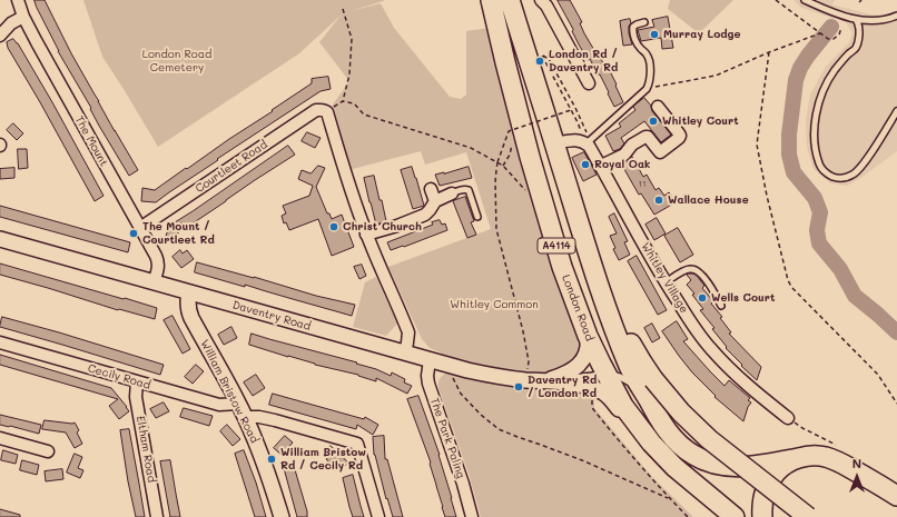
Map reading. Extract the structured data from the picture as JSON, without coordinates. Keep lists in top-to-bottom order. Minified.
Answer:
{"streets":{"highway":["A4114","London Road"],"street":["The Mount","Courtleet Road","Whitley Village","Daventry Road","Cecily Road","William Bristow Road","The Park Paling","Eltham Road"]},"crossings":[["The Mount","Courtleet Road"],["The Mount","Daventry Road"],["London Road","Daventry Road"],["Daventry Road","William Bristow Road"],["Daventry Road","The Park Paling"],["Cecily Road","William Bristow Road"],["Cecily Road","Eltham Road"]],"parks":["London Road Cemetery","Whitley Common"],"places":["Murray Lodge","London Rd / Daventry Rd","Whitley Court","Royal Oak","Wallace House","Christ Church","The Mount / Courtleet Rd","Wells Court","Daventry Rd / London Rd","William Bristow Rd / Cecily Rd"],"house_numbers":["11"],"north":"top"}
